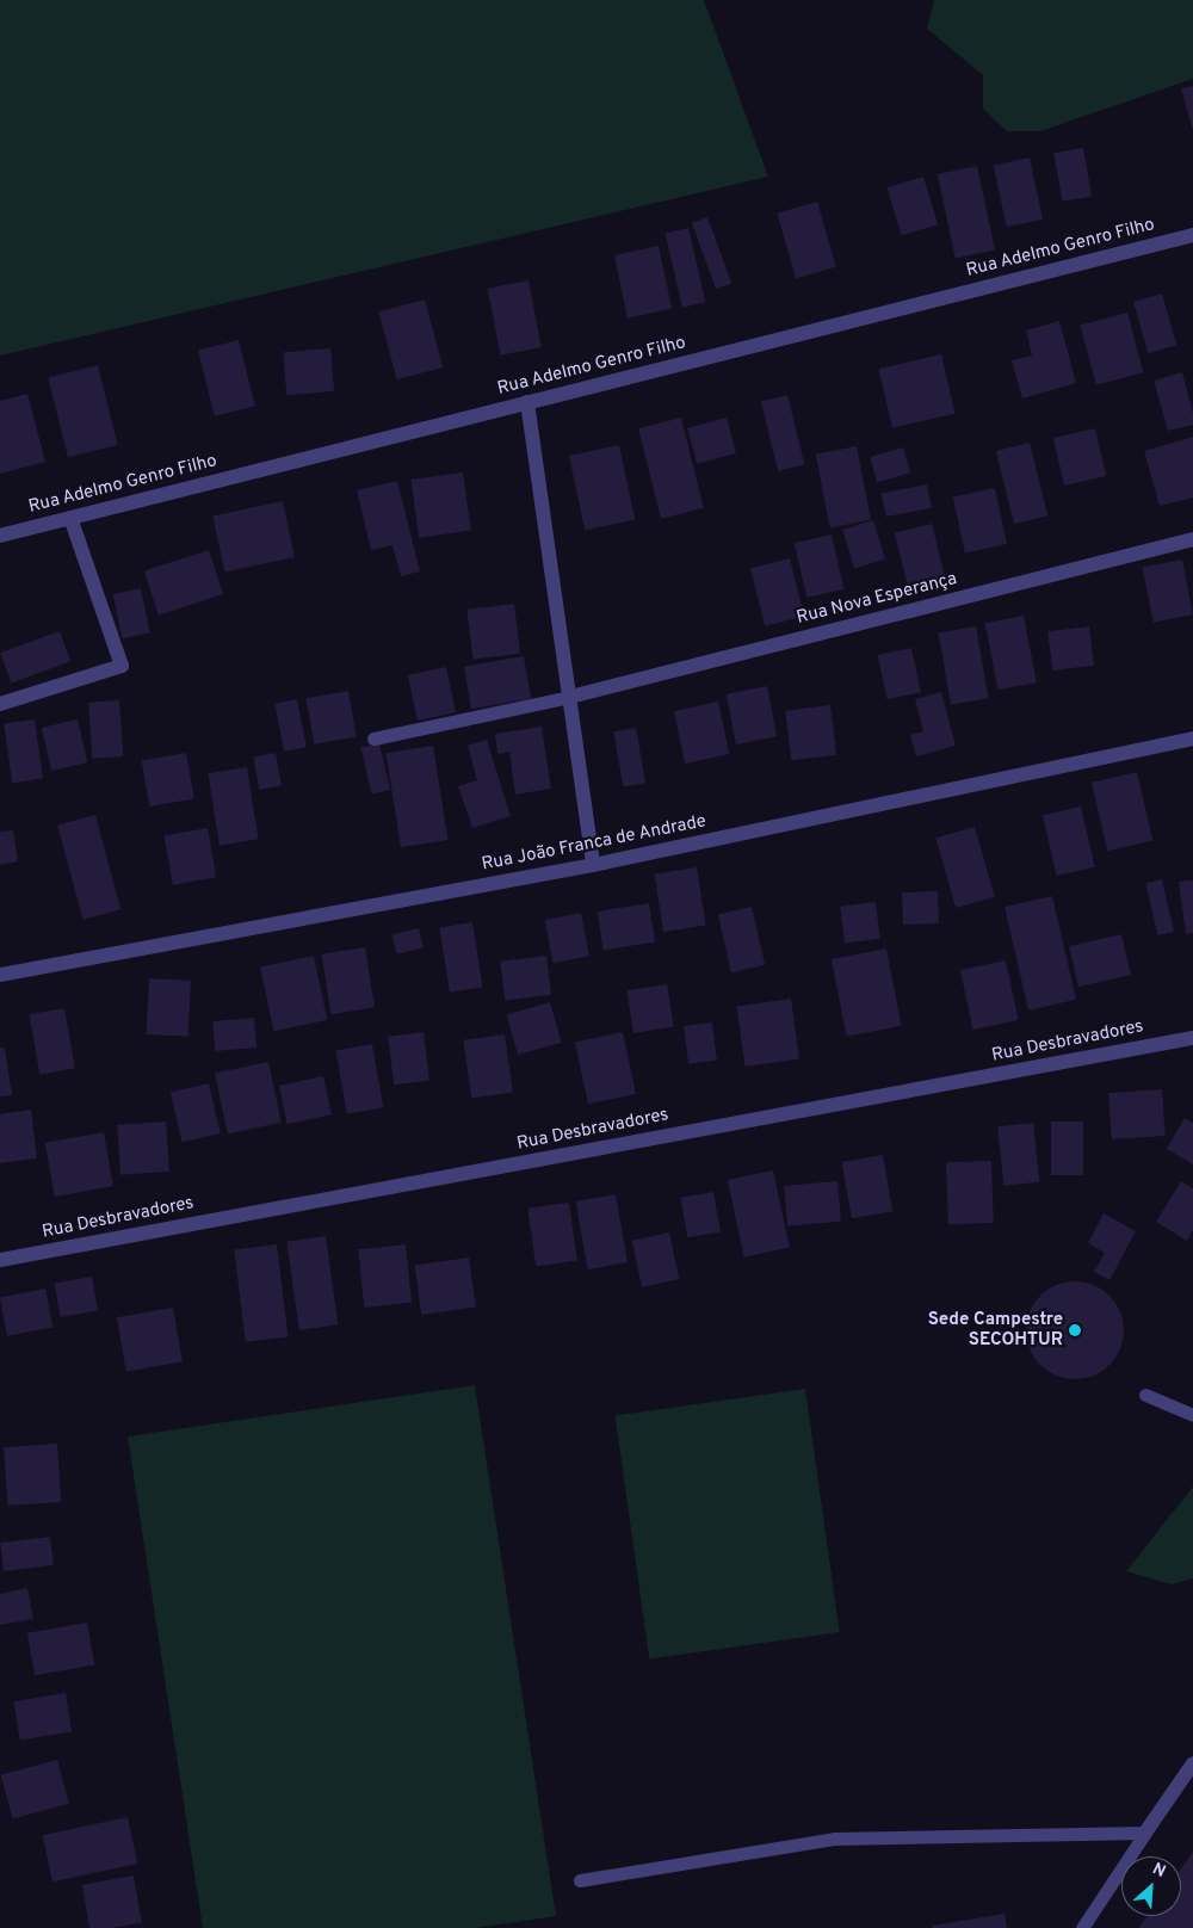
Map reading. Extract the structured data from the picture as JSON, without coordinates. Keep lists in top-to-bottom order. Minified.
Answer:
{"streets":{"street":["Rua Adelmo Genro Filho","Rua Nova Esperança","Rua João Franca de Andrade","Rua Desbravadores"]},"places":["Sede Campestre SECOHTUR"],"north":"top right"}
